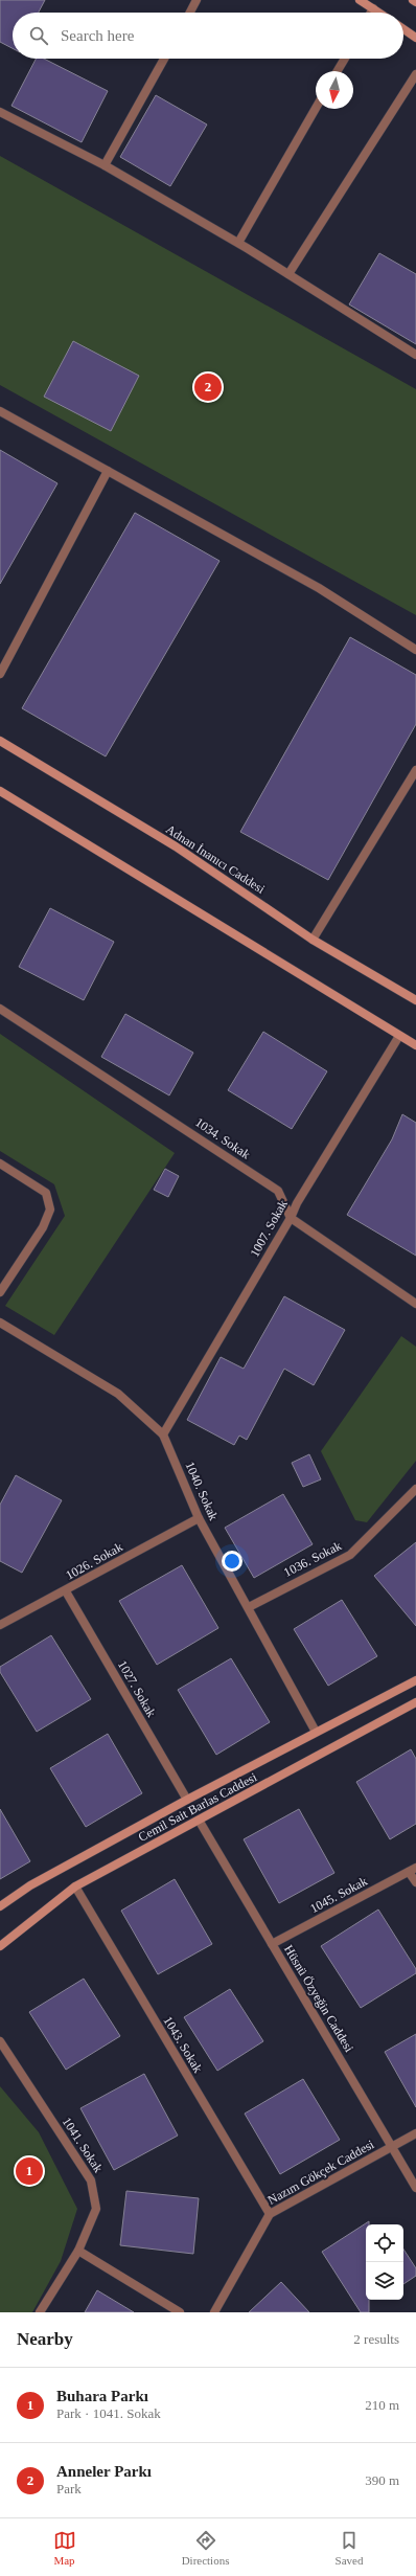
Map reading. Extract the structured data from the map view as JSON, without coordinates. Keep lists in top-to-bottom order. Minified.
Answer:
{"streets":{"street":["Adnan İnanıcı Caddesi","1034. Sokak","1007. Sokak","1040. Sokak","1036. Sokak","1026. Sokak","1027. Sokak","Cemil Sait Barlas Caddesi","1045. Sokak","Hüsnü Özyeğin Caddesi","1043. Sokak","1041. Sokak","Nazım Gökçek Caddesi"]},"crossings":[["1034. Sokak","1007. Sokak"],["1007. Sokak","1040. Sokak"],["1040. Sokak","1036. Sokak"],["1040. Sokak","1026. Sokak"],["1040. Sokak","Cemil Sait Barlas Caddesi"],["1026. Sokak","1027. Sokak"],["1027. Sokak","Cemil Sait Barlas Caddesi"],["Cemil Sait Barlas Caddesi","Hüsnü Özyeğin Caddesi"],["Cemil Sait Barlas Caddesi","1043. Sokak"],["1045. Sokak","Hüsnü Özyeğin Caddesi"],["Hüsnü Özyeğin Caddesi","Nazım Gökçek Caddesi"],["1043. Sokak","Nazım Gökçek Caddesi"]],"north":"bottom","page":{"search":"Search here","pins":["2","1"],"heading":["Nearby","2 results"],"list":[{"mark":"1","name":"Buhara Parkı","note":"Park · 1041. Sokak","value":"210 m"},{"mark":"2","name":"Anneler Parkı","note":"Park","value":"390 m"}],"nav":["Map","Directions","Saved"]}}
